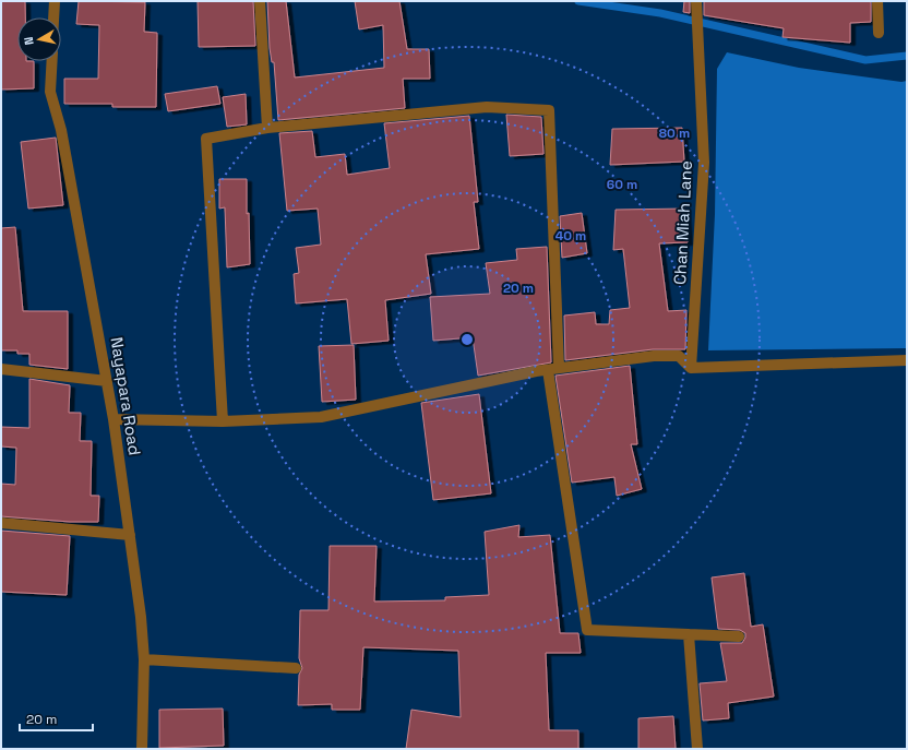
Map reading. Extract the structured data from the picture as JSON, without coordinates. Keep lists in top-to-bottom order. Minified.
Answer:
{"streets":{"street":["Chan Miah Lane","Nayapara Road"]},"scale_bar":"20 m","north":"left","rings":["80 m","60 m","40 m","20 m"]}
